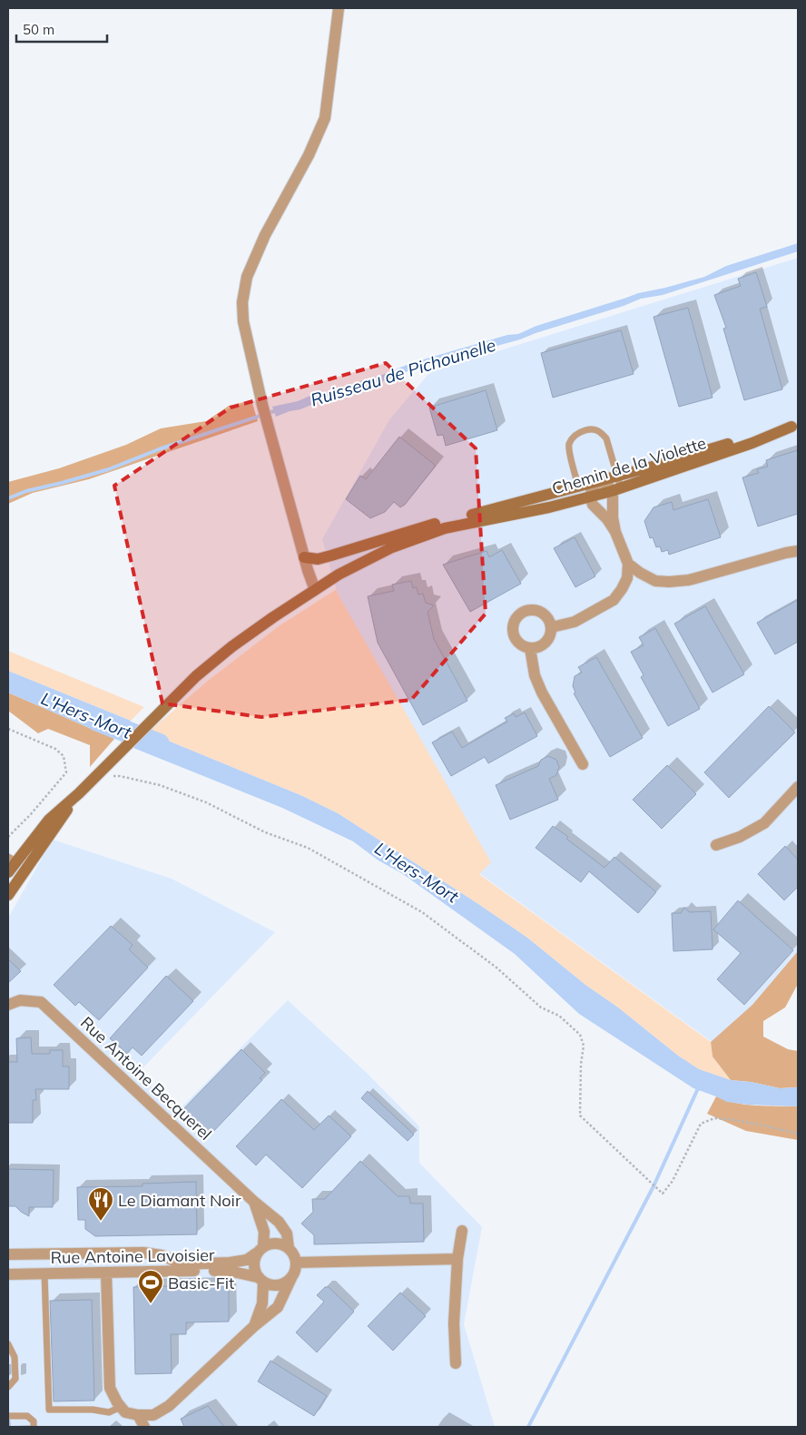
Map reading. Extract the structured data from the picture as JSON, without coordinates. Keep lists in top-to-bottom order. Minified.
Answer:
{"streets":{"street":["Chemin de la Violette","Rue Antoine Becquerel","Rue Antoine Lavoisier"]},"crossings":[["Rue Antoine Becquerel","Rue Antoine Lavoisier"]],"water":["Ruisseau de Pichounelle","L'Hers-Mort"],"places":{"restaurant":["Le Diamant Noir"],"sports":["Basic-Fit"]},"scale_bar":"50 m"}
